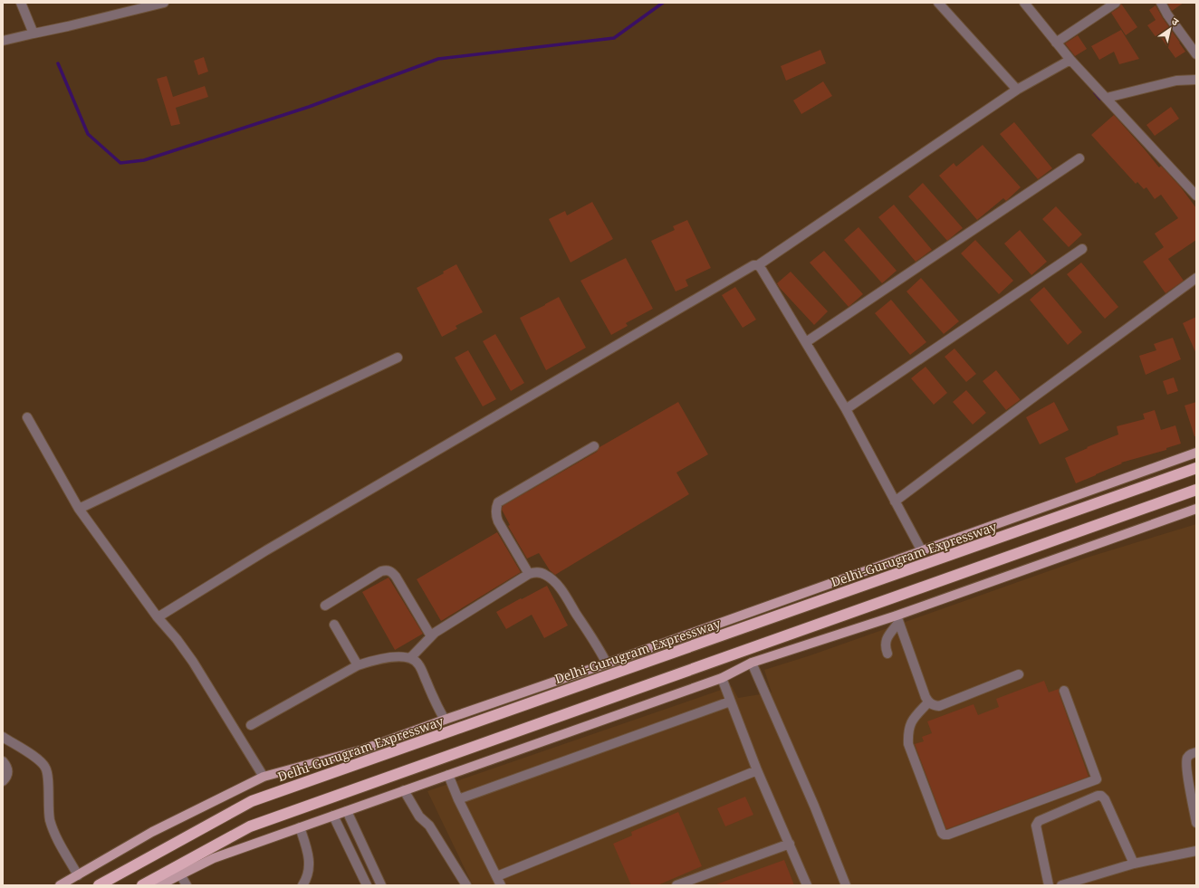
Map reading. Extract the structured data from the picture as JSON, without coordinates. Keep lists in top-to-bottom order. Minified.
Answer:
{"streets":{"highway":["Delhi-Gurugram Expressway"]},"north":"top right"}
